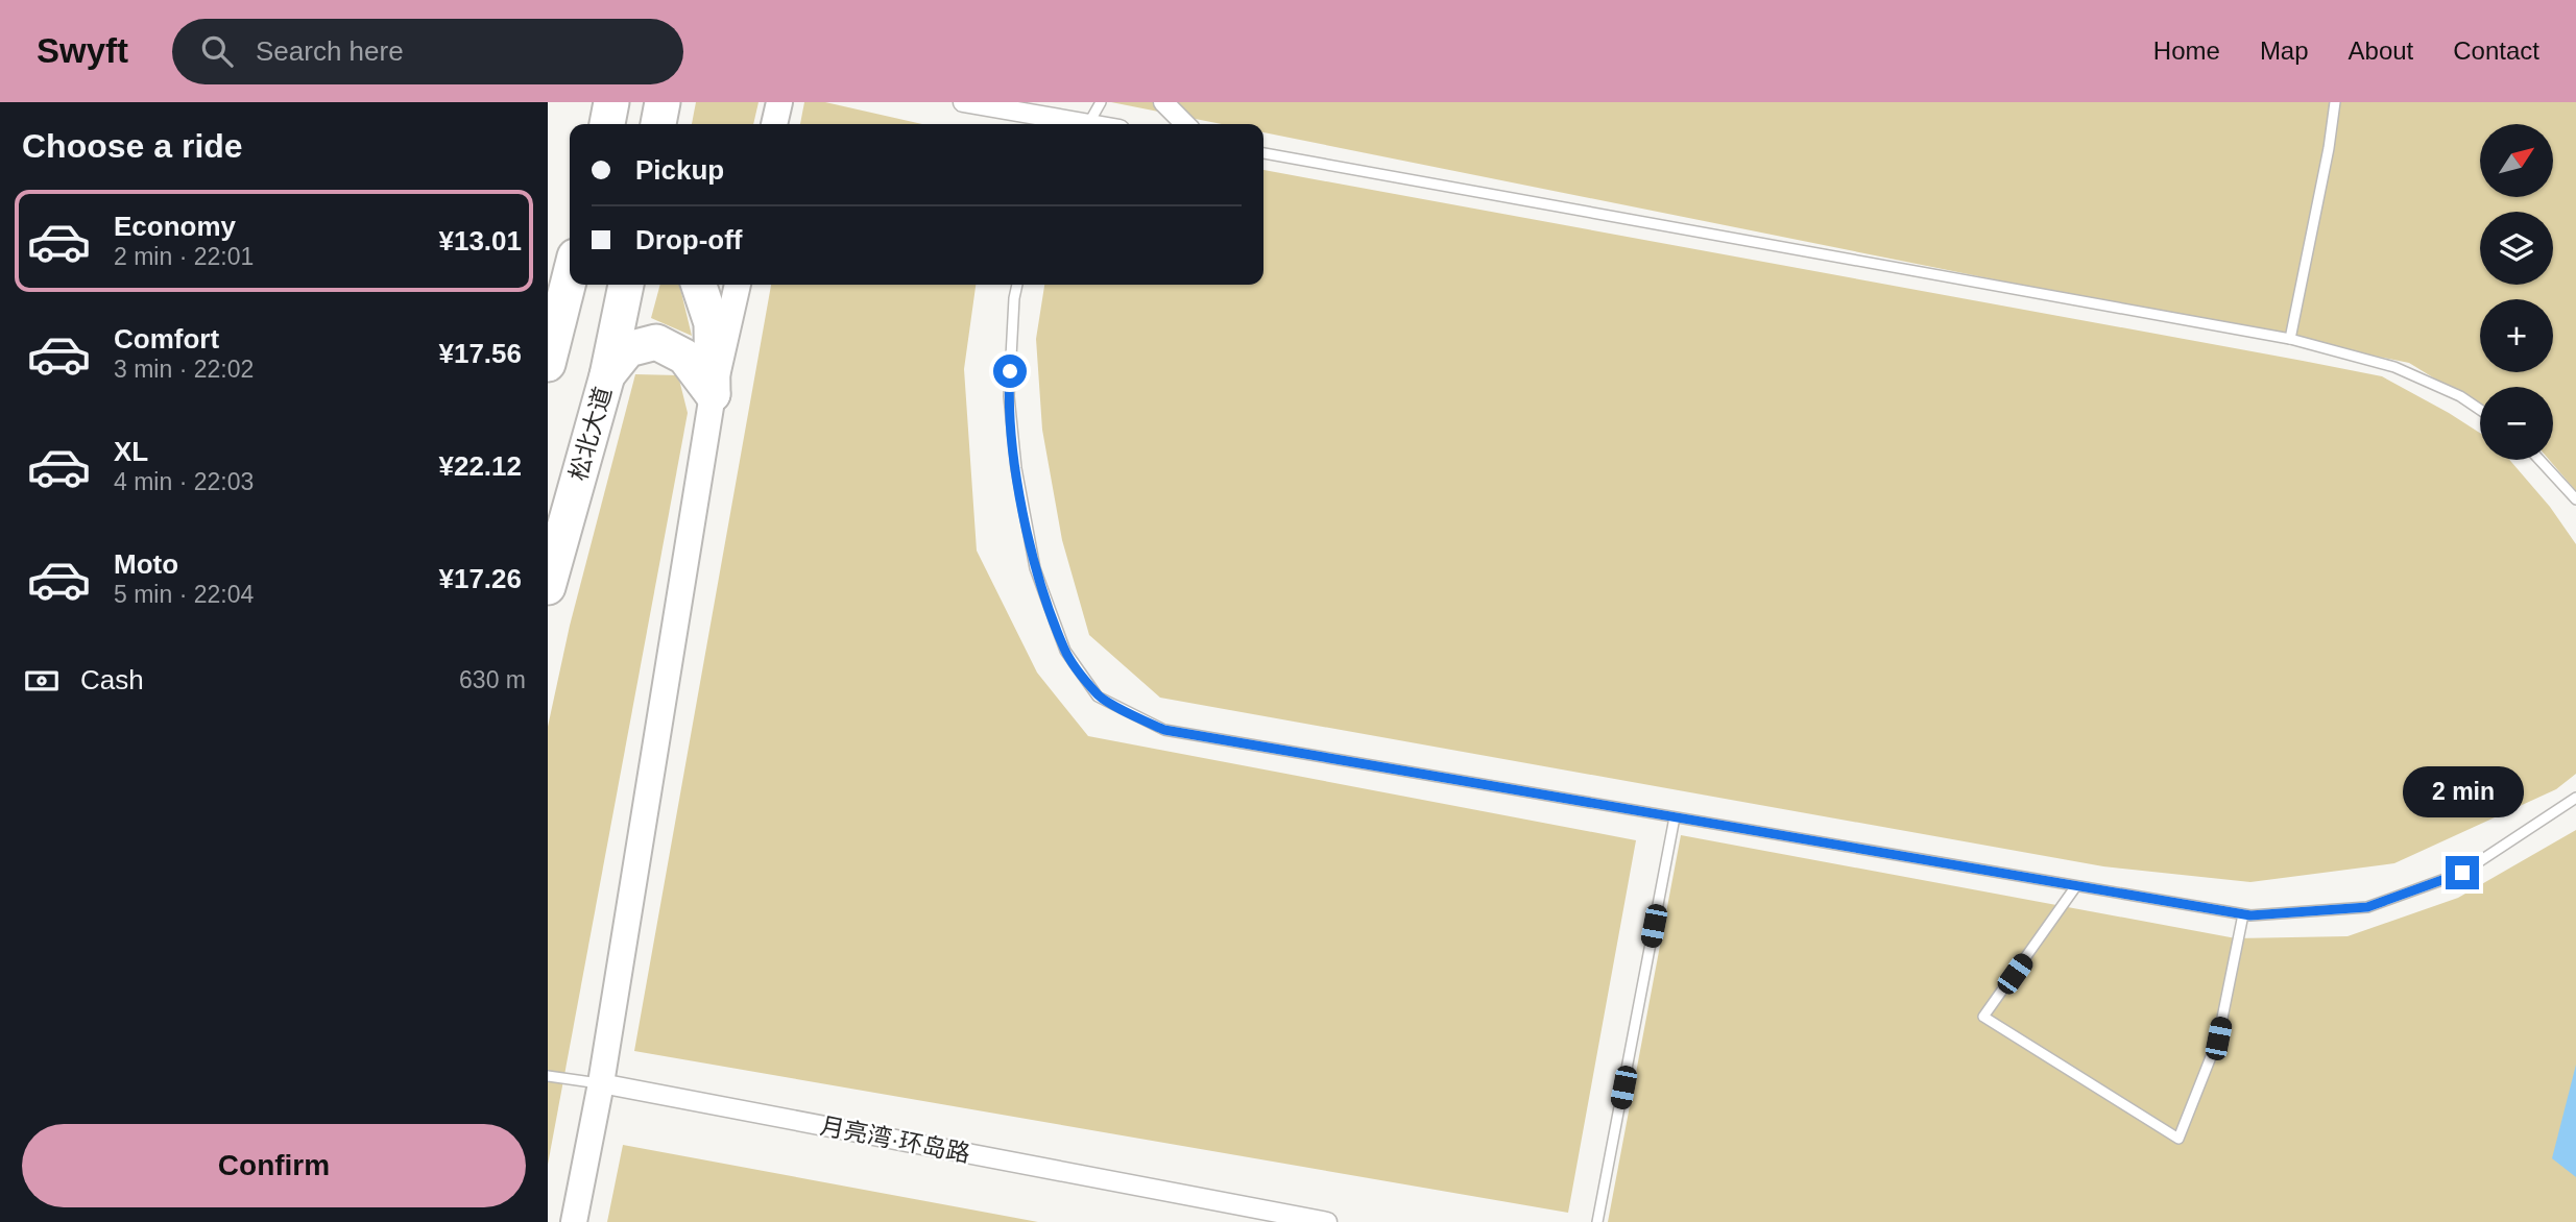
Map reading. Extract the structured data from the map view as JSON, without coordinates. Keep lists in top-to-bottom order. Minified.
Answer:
{"streets":{"highway":["松北大道"],"street":["月亮湾·环岛路"]},"north":"top right","page":{"header":"Swyft","search":"Search here","nav":["Home","Map","About","Contact"],"heading":"Choose a ride","map_buttons":["+","−"],"banner":["Pickup","Drop-off"],"list":[{"name":"Economy","note":"2 min · 22:01","value":"¥13.01"},{"name":"Comfort","note":"3 min · 22:02","value":"¥17.56"},{"name":"XL","note":"4 min · 22:03","value":"¥22.12"},{"name":"Moto","note":"5 min · 22:04","value":"¥17.26"}],"pay":["Cash","630 m"],"bubble":"2 min","buttons":"Confirm"}}
